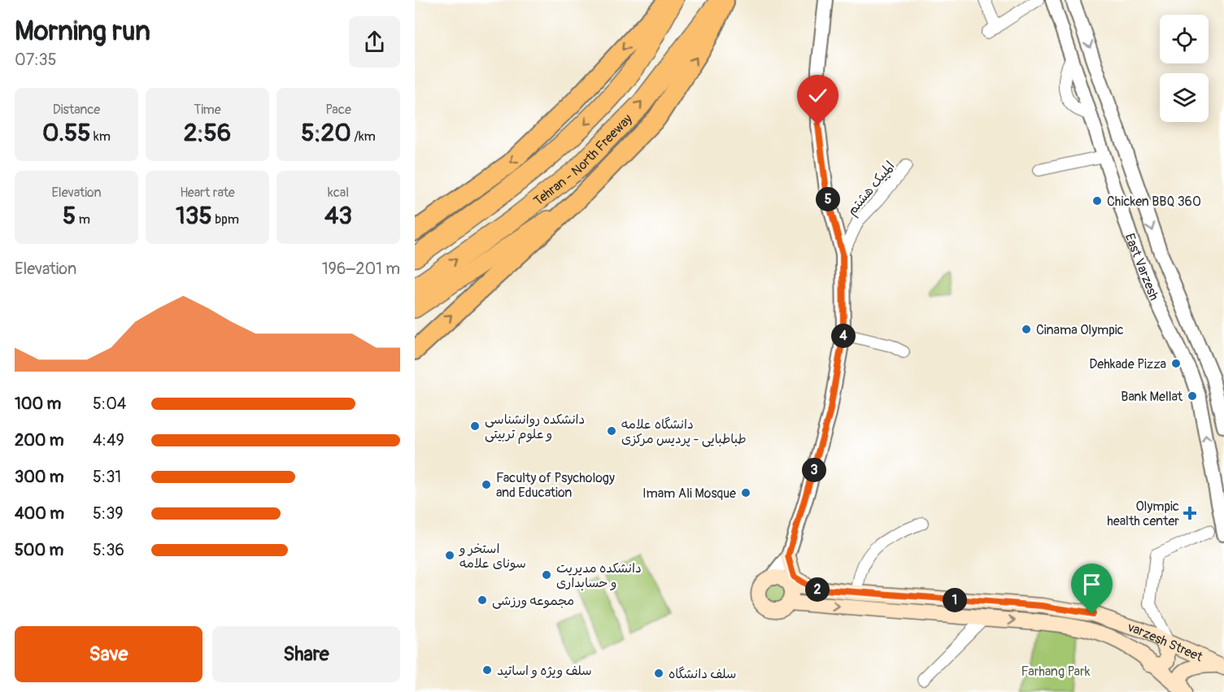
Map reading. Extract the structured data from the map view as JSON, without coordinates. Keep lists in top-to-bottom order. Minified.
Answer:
{"streets":{"highway":["Tehran - North Freeway"],"main road":["varzesh Street"],"street":["المپیک هشتم","East Varzesh"]},"parks":["Farhang Park"],"places":{"other":["Chicken BBQ 360","Cinama Olympic","Dehkade Pizza","Bank Mellat","دانشکده روانشناسی و علوم تربیتی","دانشگاه علامه طباطبایی - پردیس مرکزی","Faculty of Psychology and Education","Imam Ali Mosque","استخر و سونای علامه","دانشکده مدیریت و حسابداری","مجموعه ورزشی","سلف ویژه و اساتید","سلف دانشگاه"],"health":["Olympic health center"]},"page":{"heading":["Morning run","07:35"],"stats":[["Distance","0.55 km"],["Time","2:56"],["Pace","5:20 /km"],["Elevation","5 m"],["Heart rate","135 bpm"],["kcal","43"]],"pins":["5","4","3","2","1"],"chart":["Elevation","196–201 m"],"list":[{"name":"100 m","note":"5:04"},{"name":"200 m","note":"4:49"},{"name":"300 m","note":"5:31"},{"name":"400 m","note":"5:39"},{"name":"500 m","note":"5:36"}],"buttons":["Save","Share"]}}
